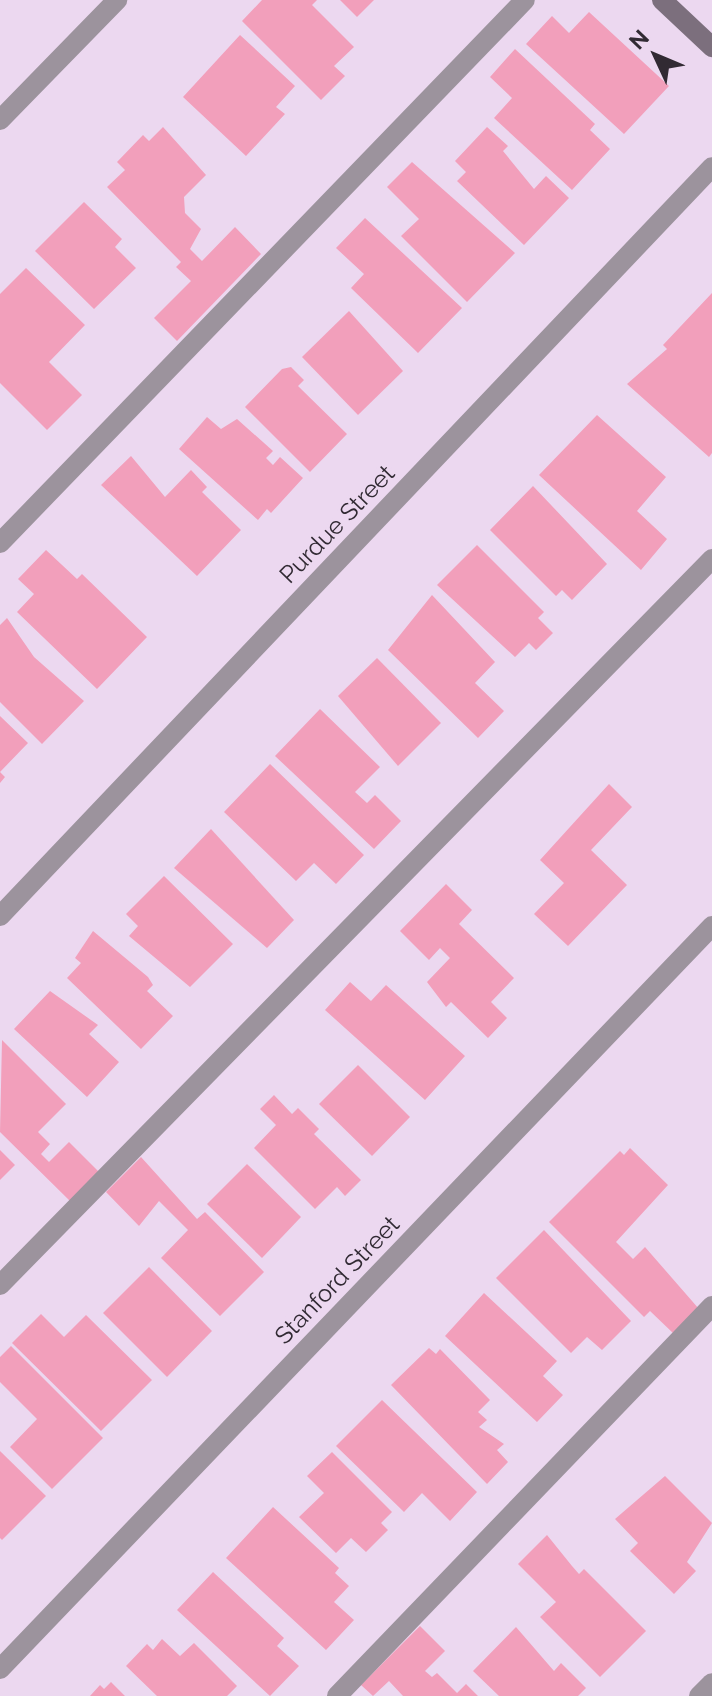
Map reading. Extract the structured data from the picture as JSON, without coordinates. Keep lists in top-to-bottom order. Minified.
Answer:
{"streets":{"street":["Purdue Street","Stanford Street"]},"north":"top left"}
